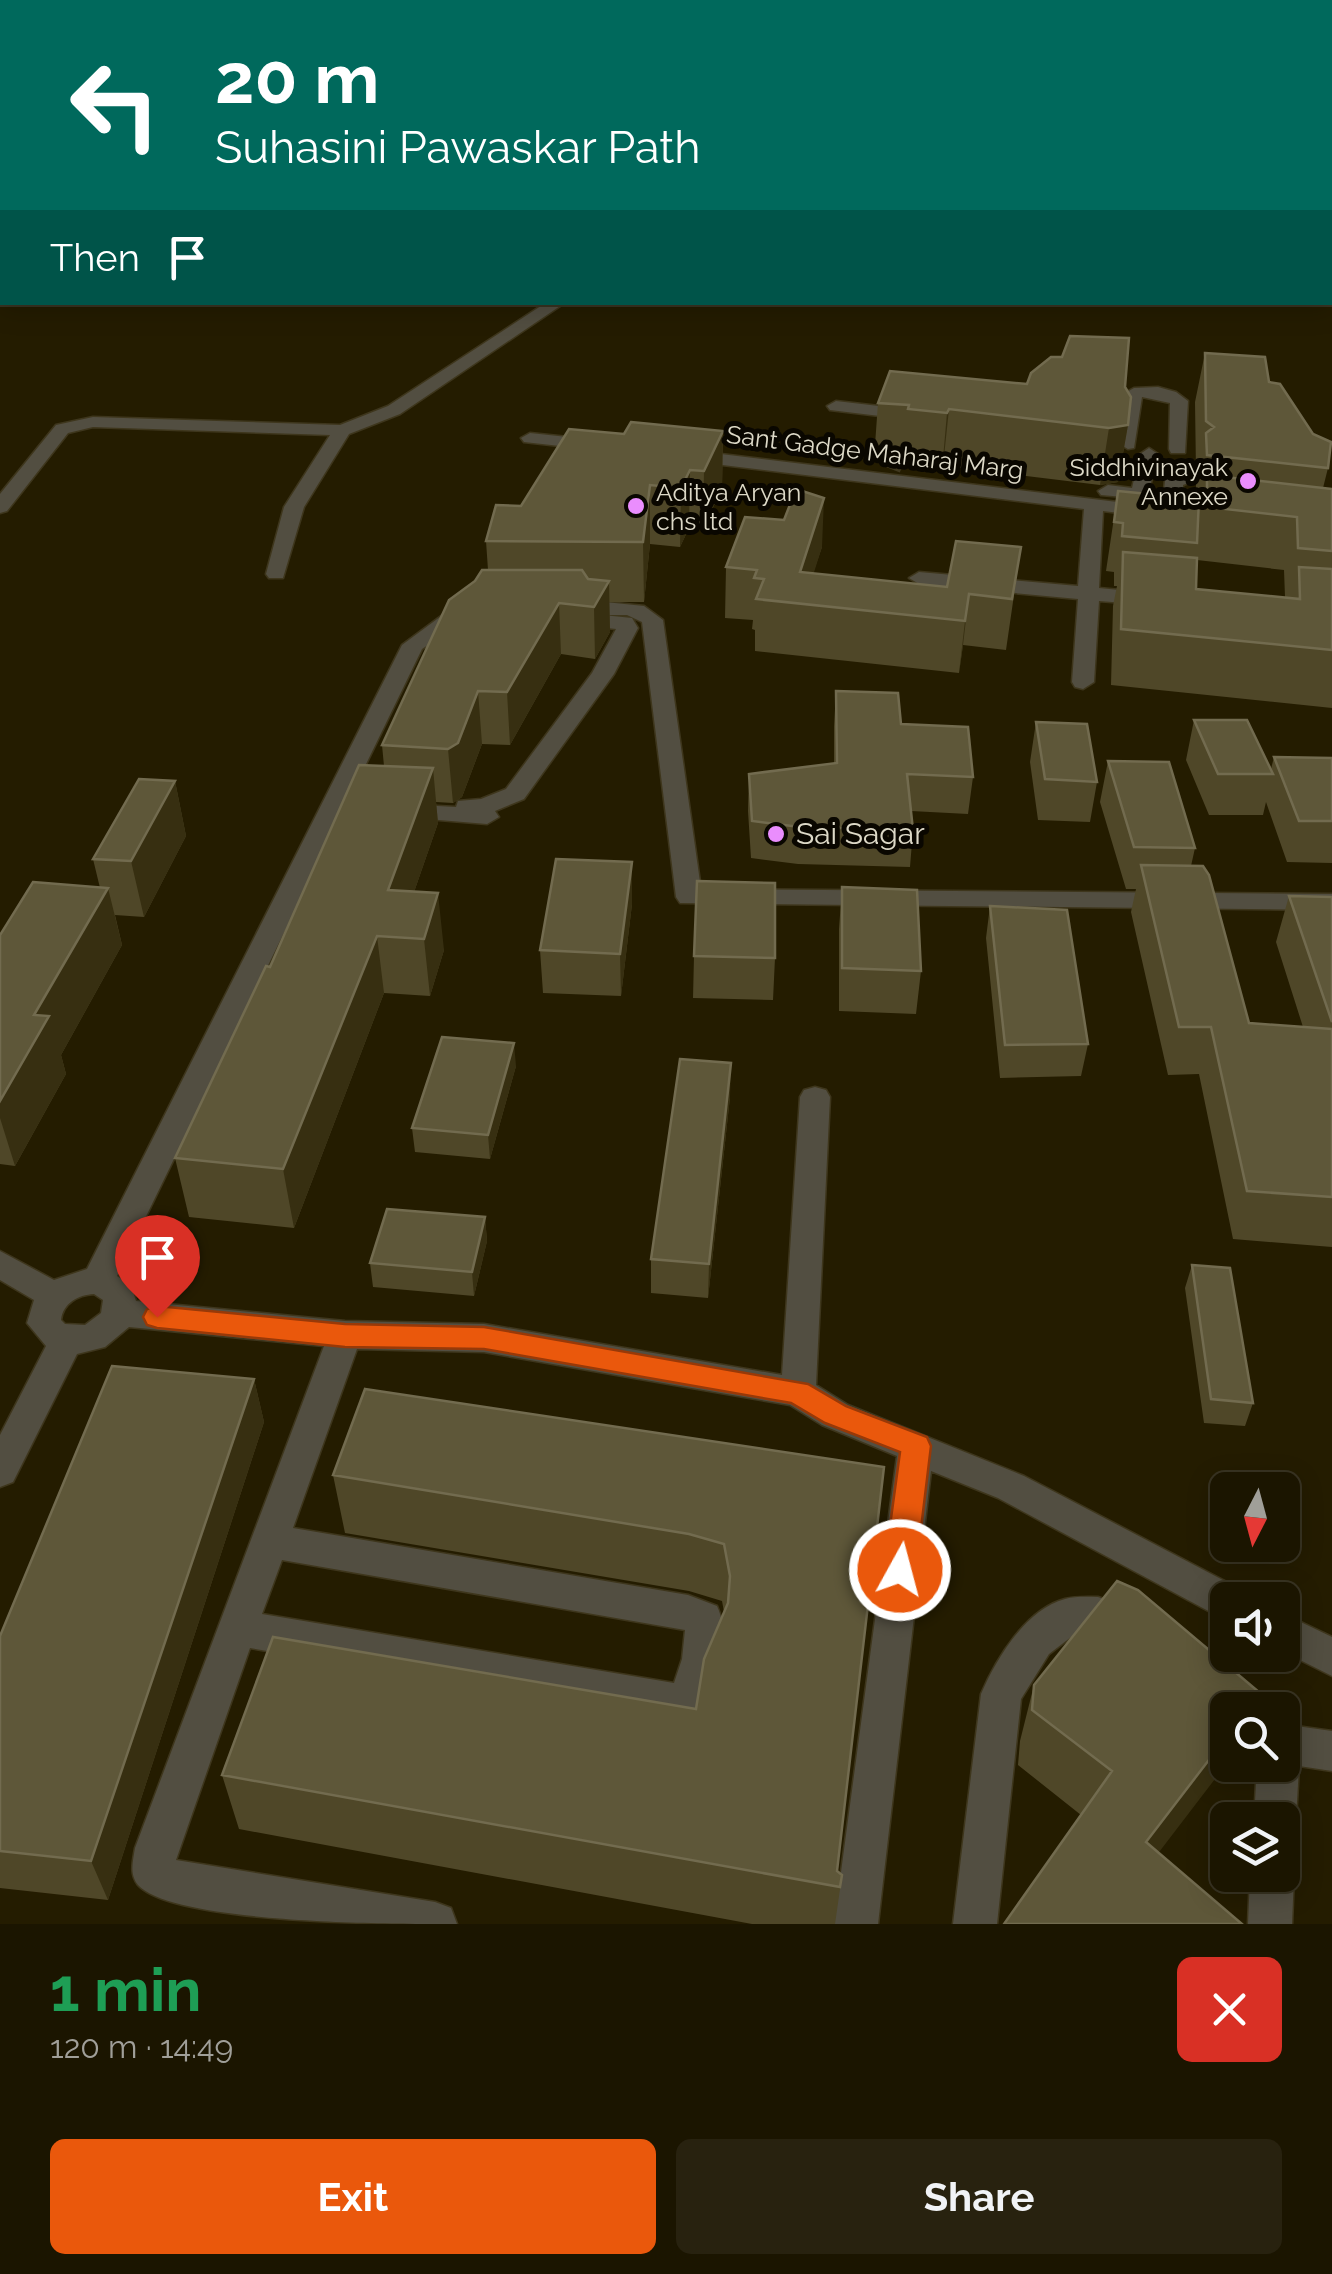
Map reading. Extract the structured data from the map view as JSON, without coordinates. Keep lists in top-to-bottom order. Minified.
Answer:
{"streets":{"street":["Sant Gadge Maharaj Marg"]},"places":["Siddhivinayak Annexe","Aditya Aryan chs ltd","Sai Sagar"],"north":"bottom","page":{"turn":["20 m","Suhasini Pawaskar Path"],"then":"Then","heading":["1 min","120 m · 14:49"],"buttons":["Exit","Share"]}}
